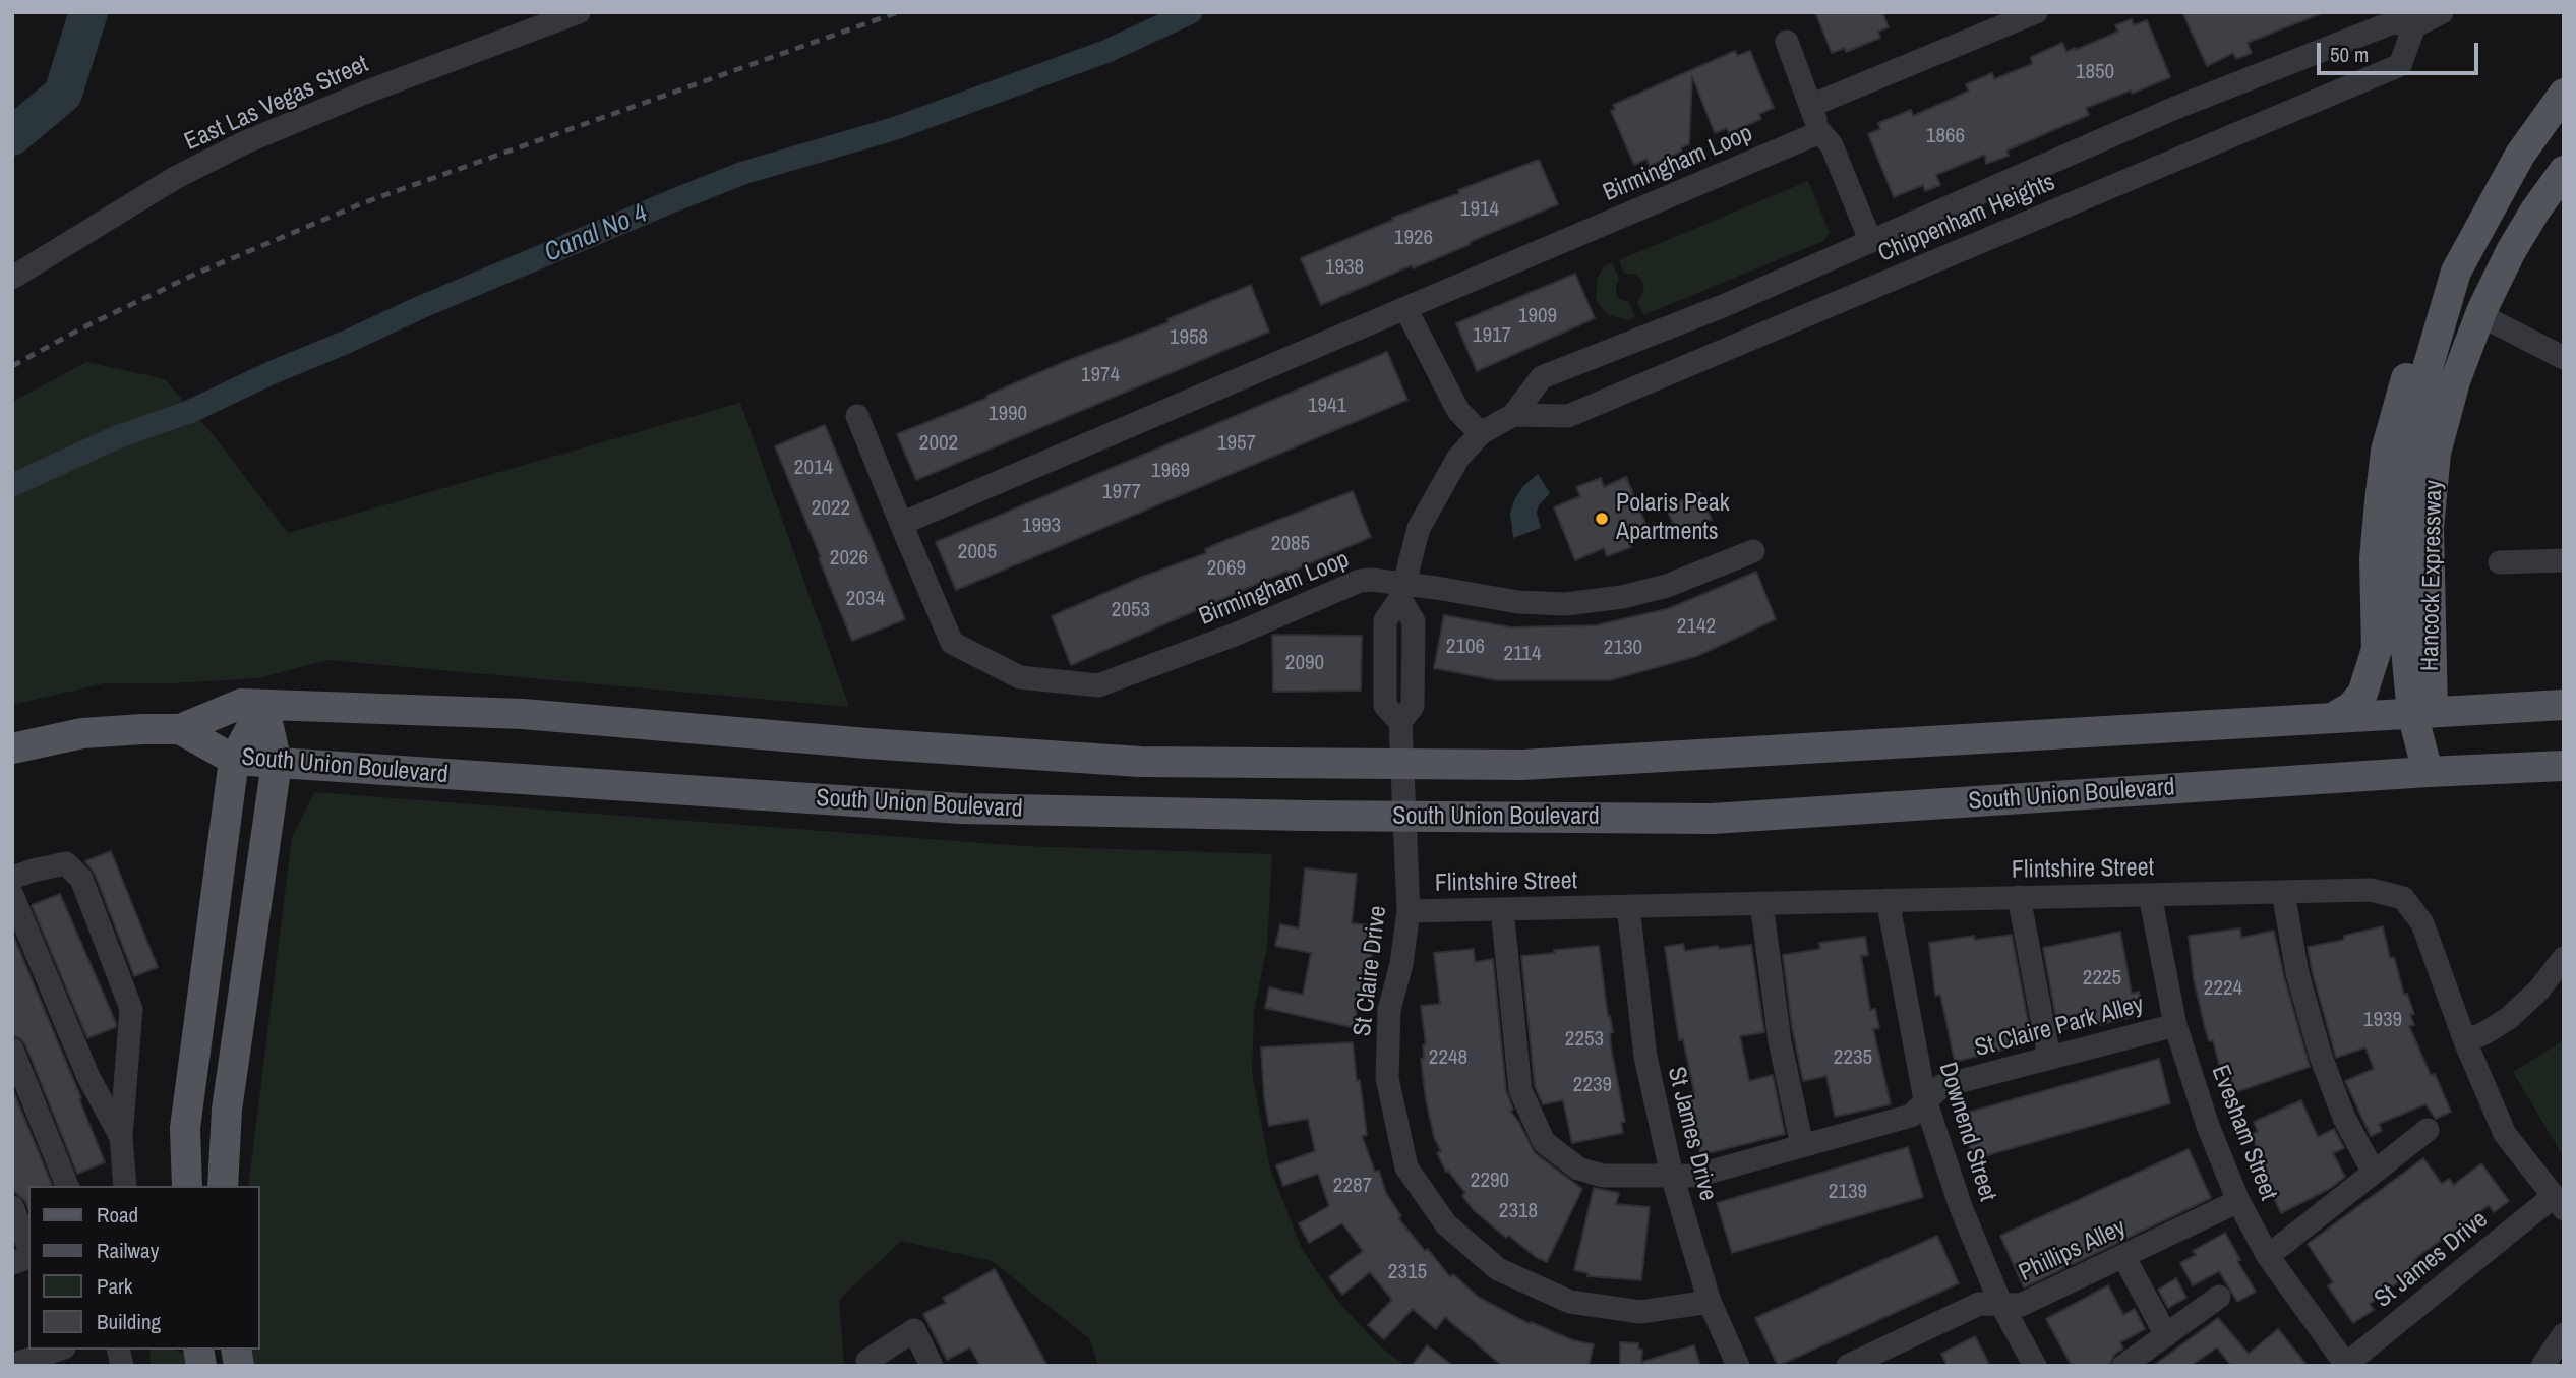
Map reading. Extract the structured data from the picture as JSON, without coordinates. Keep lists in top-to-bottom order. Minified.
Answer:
{"streets":{"main road":["Hancock Expressway","South Union Boulevard"],"street":["East Las Vegas Street","Birmingham Loop","Chippenham Heights","Flintshire Street","St Claire Drive","St Claire Park Alley","Downend Street","Evesham Street","St James Drive","Phillips Alley"]},"crossings":[["Birmingham Loop","Chippenham Heights"],["Chippenham Heights","South Union Boulevard"],["Chippenham Heights","St Claire Drive"],["Hancock Expressway","South Union Boulevard"],["South Union Boulevard","St Claire Drive"],["Flintshire Street","St Claire Drive"],["Flintshire Street","St Claire Park Alley"],["Flintshire Street","Downend Street"],["Flintshire Street","Evesham Street"],["Flintshire Street","St James Drive"],["St Claire Drive","St James Drive"],["St Claire Park Alley","Downend Street"],["St Claire Park Alley","Evesham Street"],["St Claire Park Alley","St James Drive"],["Downend Street","Phillips Alley"],["Evesham Street","St James Drive"],["Evesham Street","Phillips Alley"]],"water":["Canal No 4"],"places":["Polaris Peak Apartments"],"house_numbers":["1850","1866","1914","1926","1938","1909","1917","1958","1974","1941","1990","2002","1957","2014","1969","1977","2022","1993","2085","2005","2026","2069","2034","2053","2142","2106","2130","2114","2090","2225","2224","1939","2253","2248","2235","2239","2290","2287","2139","2318","2315"],"legend":["Road","Railway","Park","Building"],"scale_bar":"50 m"}
